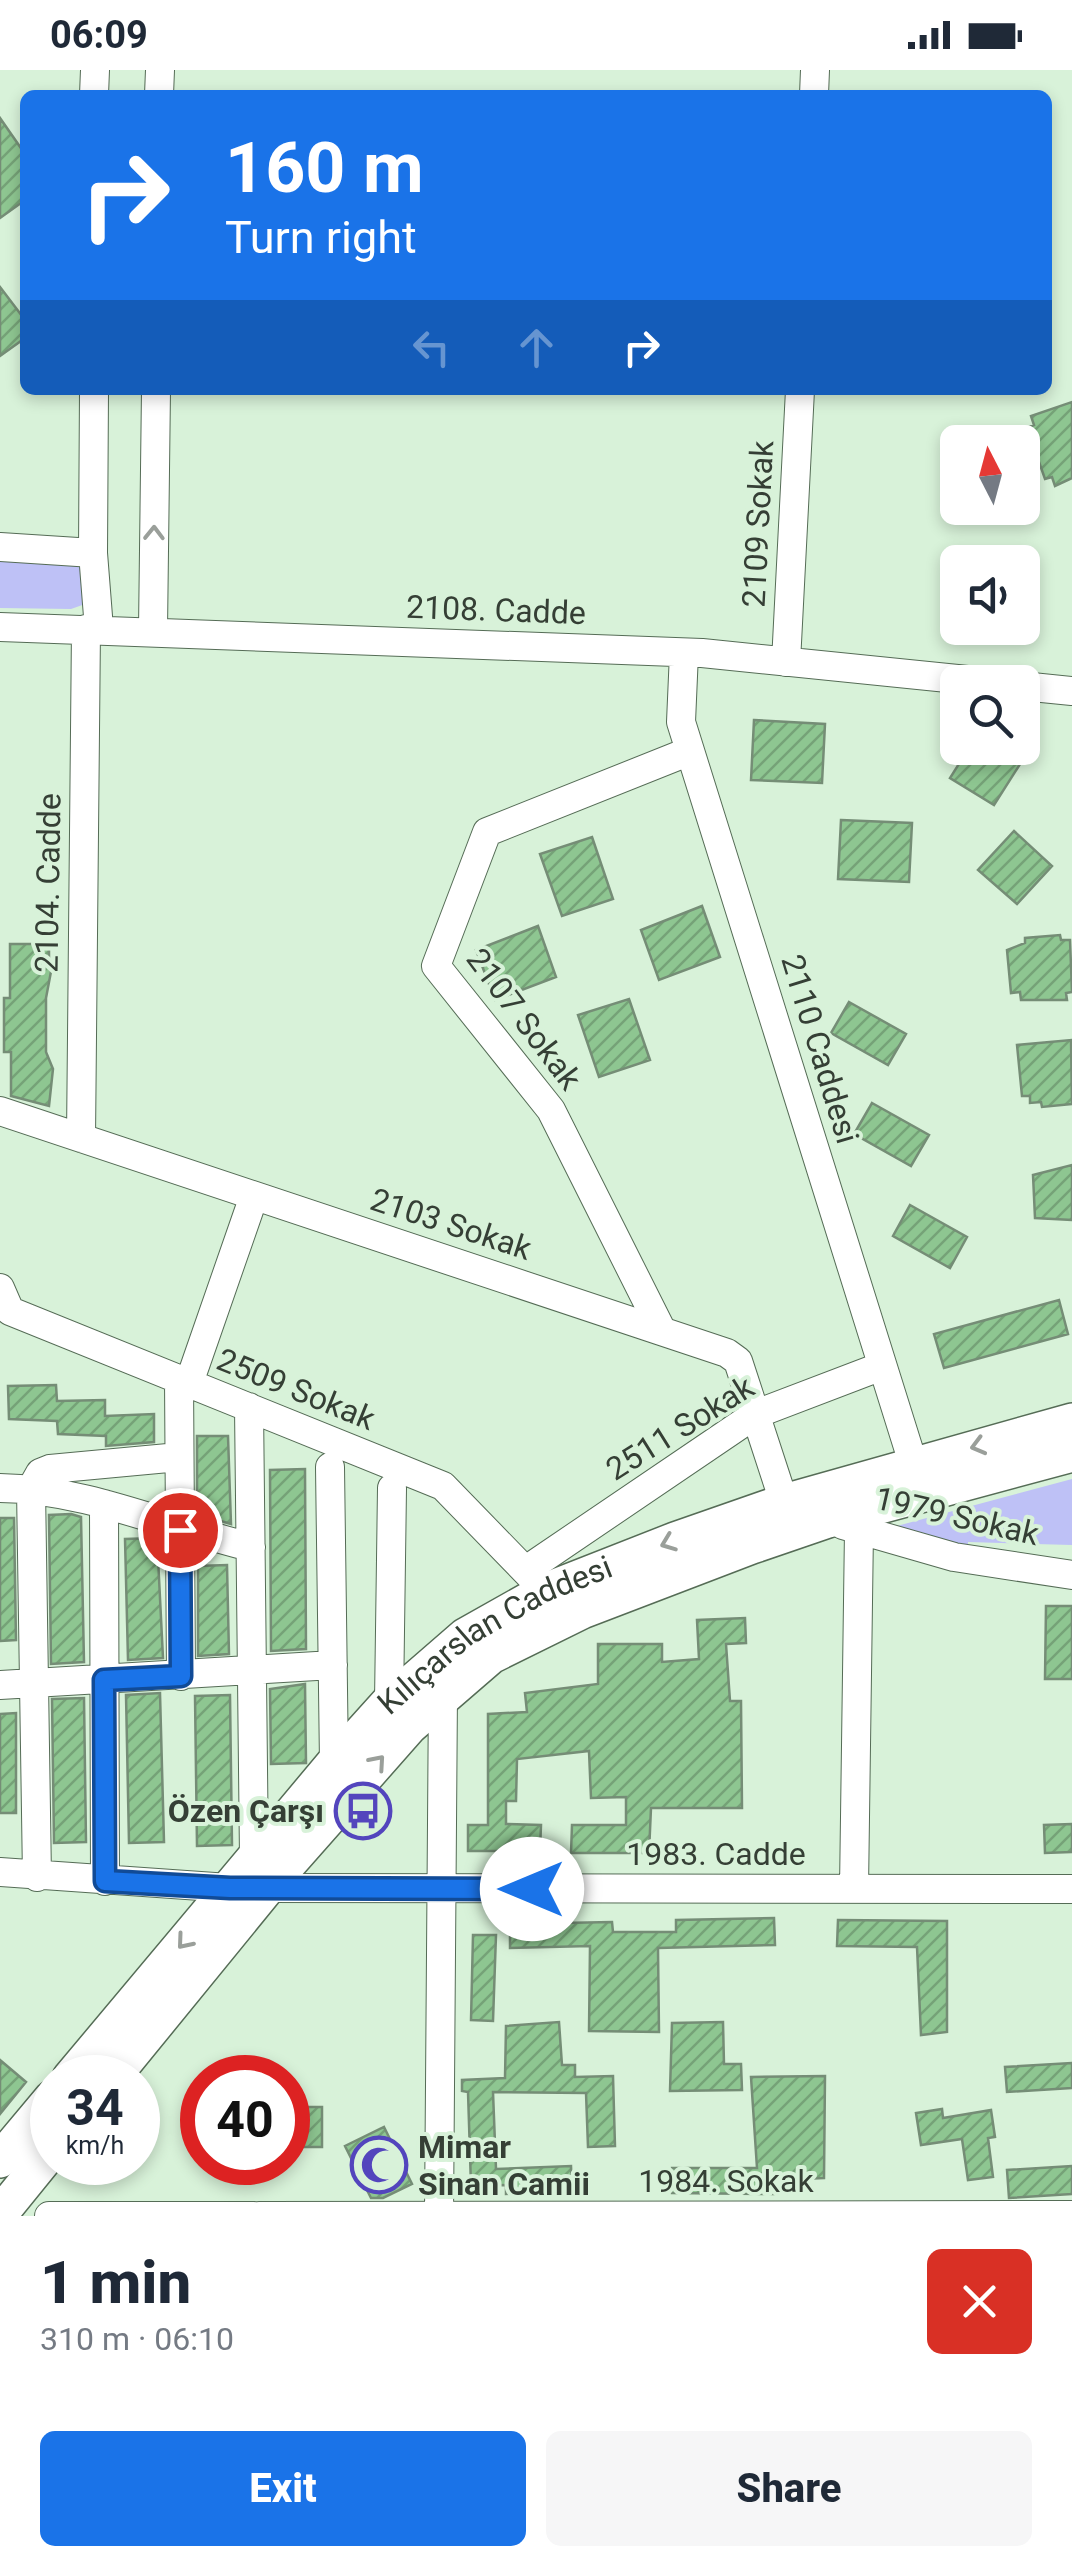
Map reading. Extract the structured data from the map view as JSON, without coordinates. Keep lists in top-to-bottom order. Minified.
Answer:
{"streets":{"main road":["Kılıçarslan Caddesi"],"street":["2109 Sokak","2108. Cadde","2104. Cadde","2107 Sokak","2110 Caddesi","2103 Sokak","2509 Sokak","2511 Sokak","1979 Sokak","1983. Cadde","1984. Sokak"]},"crossings":[["2109 Sokak","2108. Cadde"],["2108. Cadde","2104. Cadde"],["2108. Cadde","2110 Caddesi"],["2104. Cadde","2103 Sokak"],["2107 Sokak","2110 Caddesi"],["2107 Sokak","2103 Sokak"],["2110 Caddesi","2511 Sokak"],["2110 Caddesi","Kılıçarslan Caddesi"],["2103 Sokak","2511 Sokak"],["2103 Sokak","Kılıçarslan Caddesi"],["2509 Sokak","2511 Sokak"],["2509 Sokak","Kılıçarslan Caddesi"],["2511 Sokak","Kılıçarslan Caddesi"],["1979 Sokak","Kılıçarslan Caddesi"],["Kılıçarslan Caddesi","1983. Cadde"]],"places":{"bus stop":["Özen Çarşı"],"mosque":["Mimar Sinan Camii"]},"north":"top","page":{"status":"06:09","turn":["160 m","Turn right"],"speed":"34 km/h","limit":"40","heading":["1 min","310 m · 06:10"],"buttons":["Exit","Share"]}}
